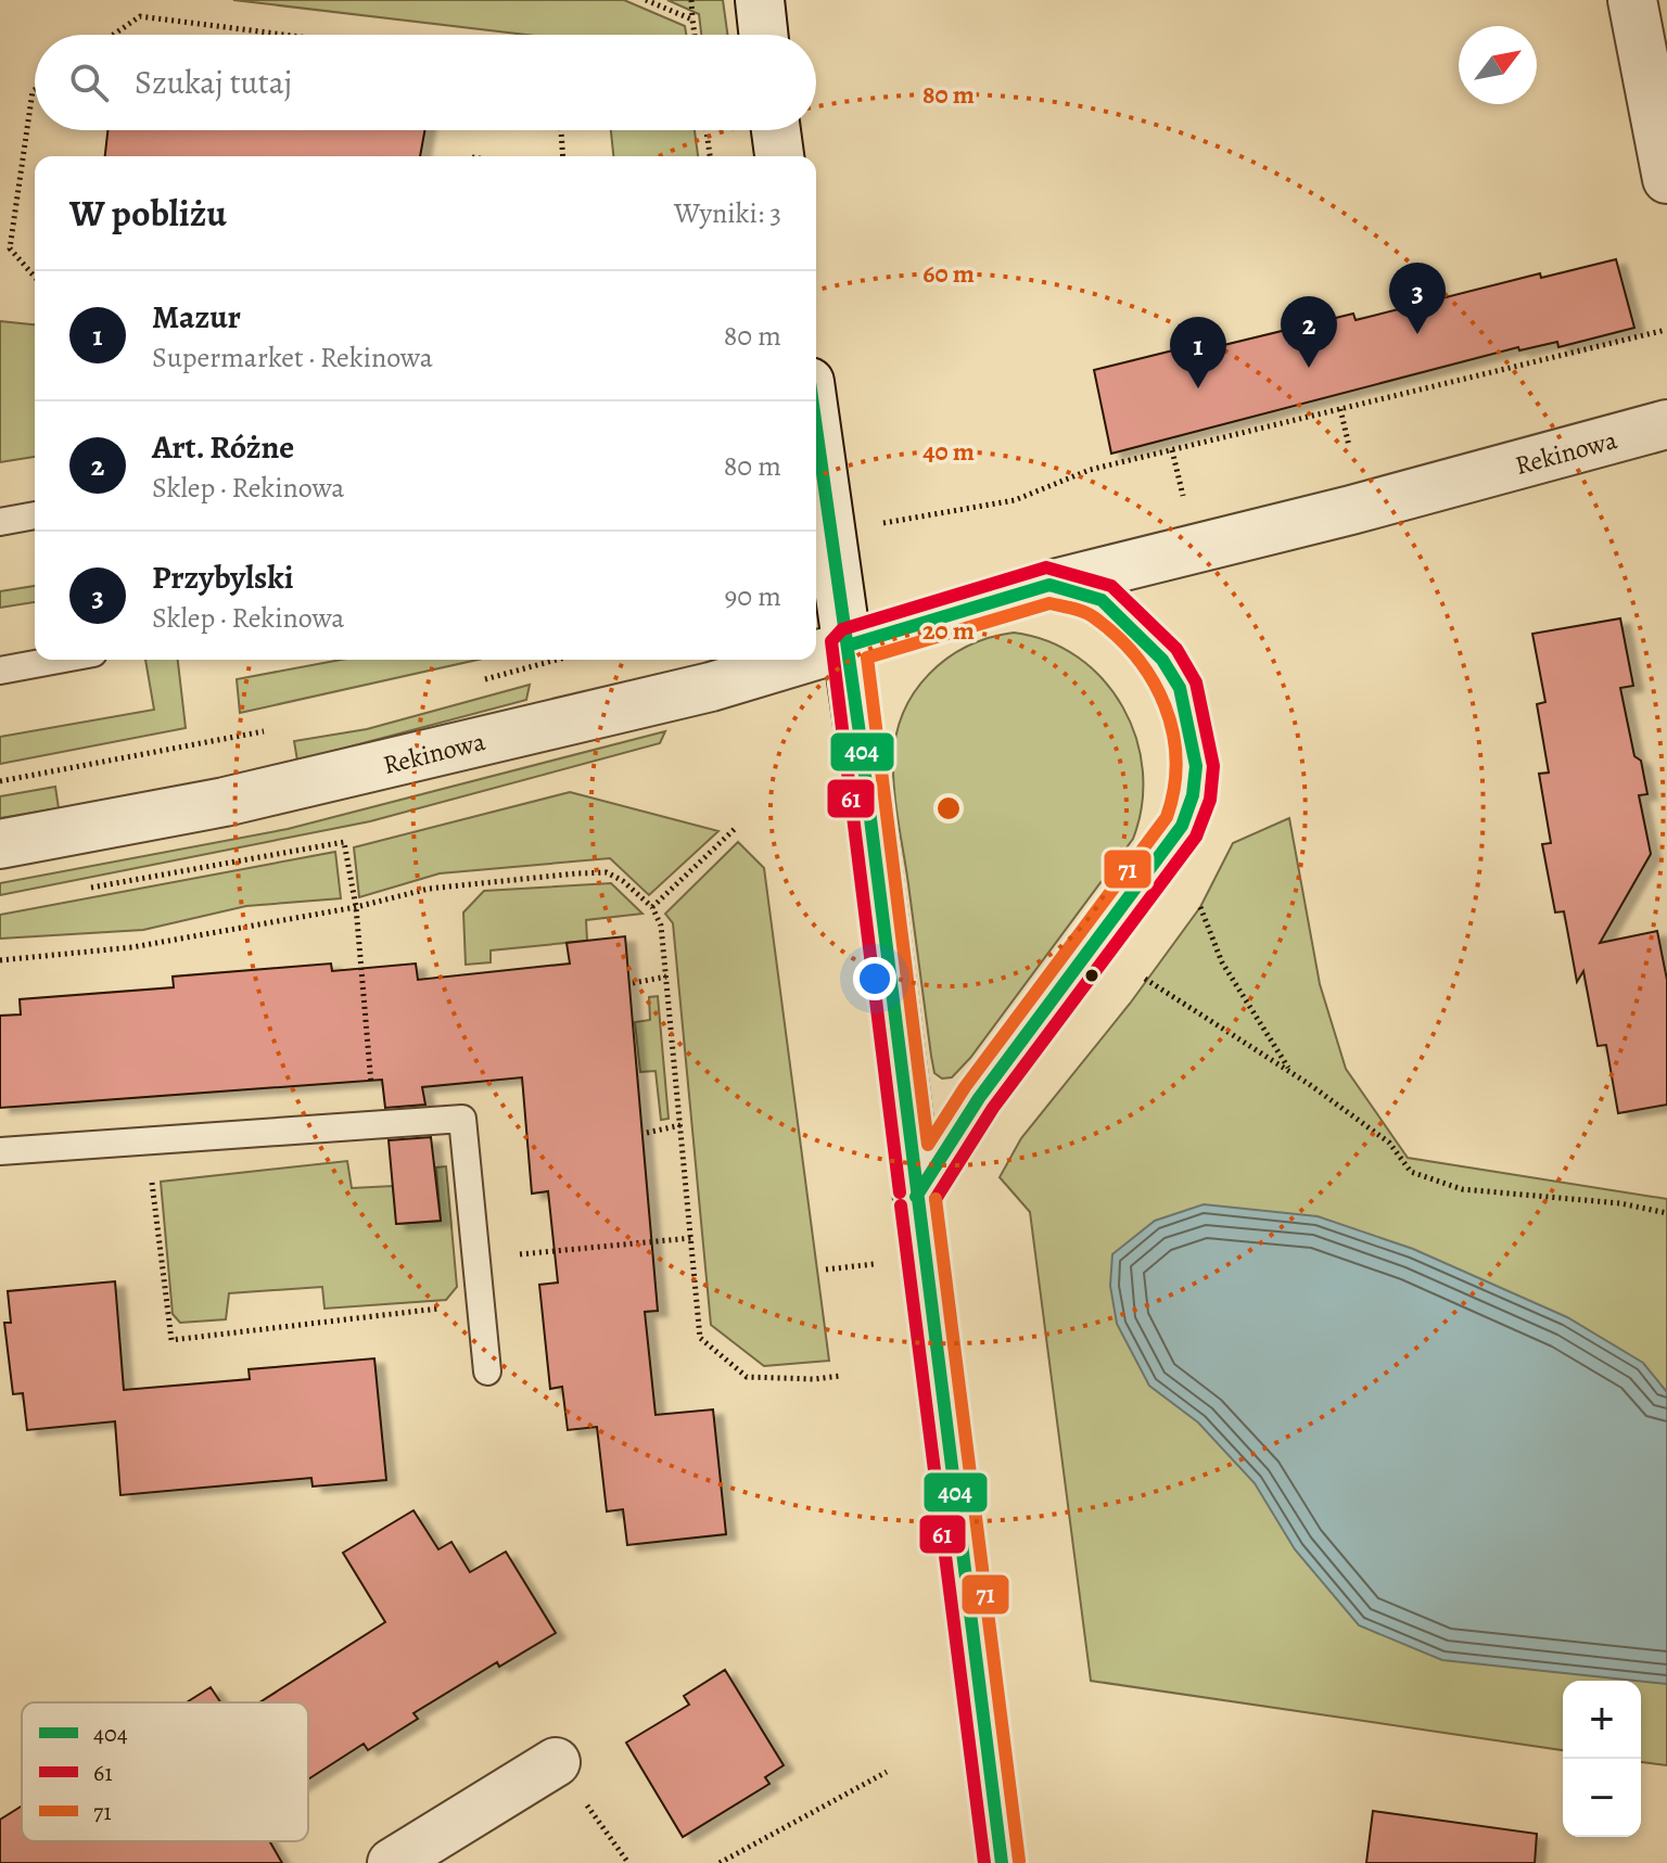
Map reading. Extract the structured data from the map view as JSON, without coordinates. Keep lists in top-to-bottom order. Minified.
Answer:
{"streets":{"street":["Rekinowa"]},"lines":["transit line 404","transit line 61","transit line 71"],"legend":["404","61","71"],"north":"top right","page":{"search":"Szukaj tutaj","heading":["W pobliżu","Wyniki: 3"],"pins":["3","2","1"],"list":[{"mark":"1","name":"Mazur","note":"Supermarket · Rekinowa","value":"80 m"},{"mark":"2","name":"Art. Różne","note":"Sklep · Rekinowa","value":"80 m"},{"mark":"3","name":"Przybylski","note":"Sklep · Rekinowa","value":"90 m"}],"map_buttons":["+","−"]},"rings":["80 m","60 m","40 m","20 m"]}
